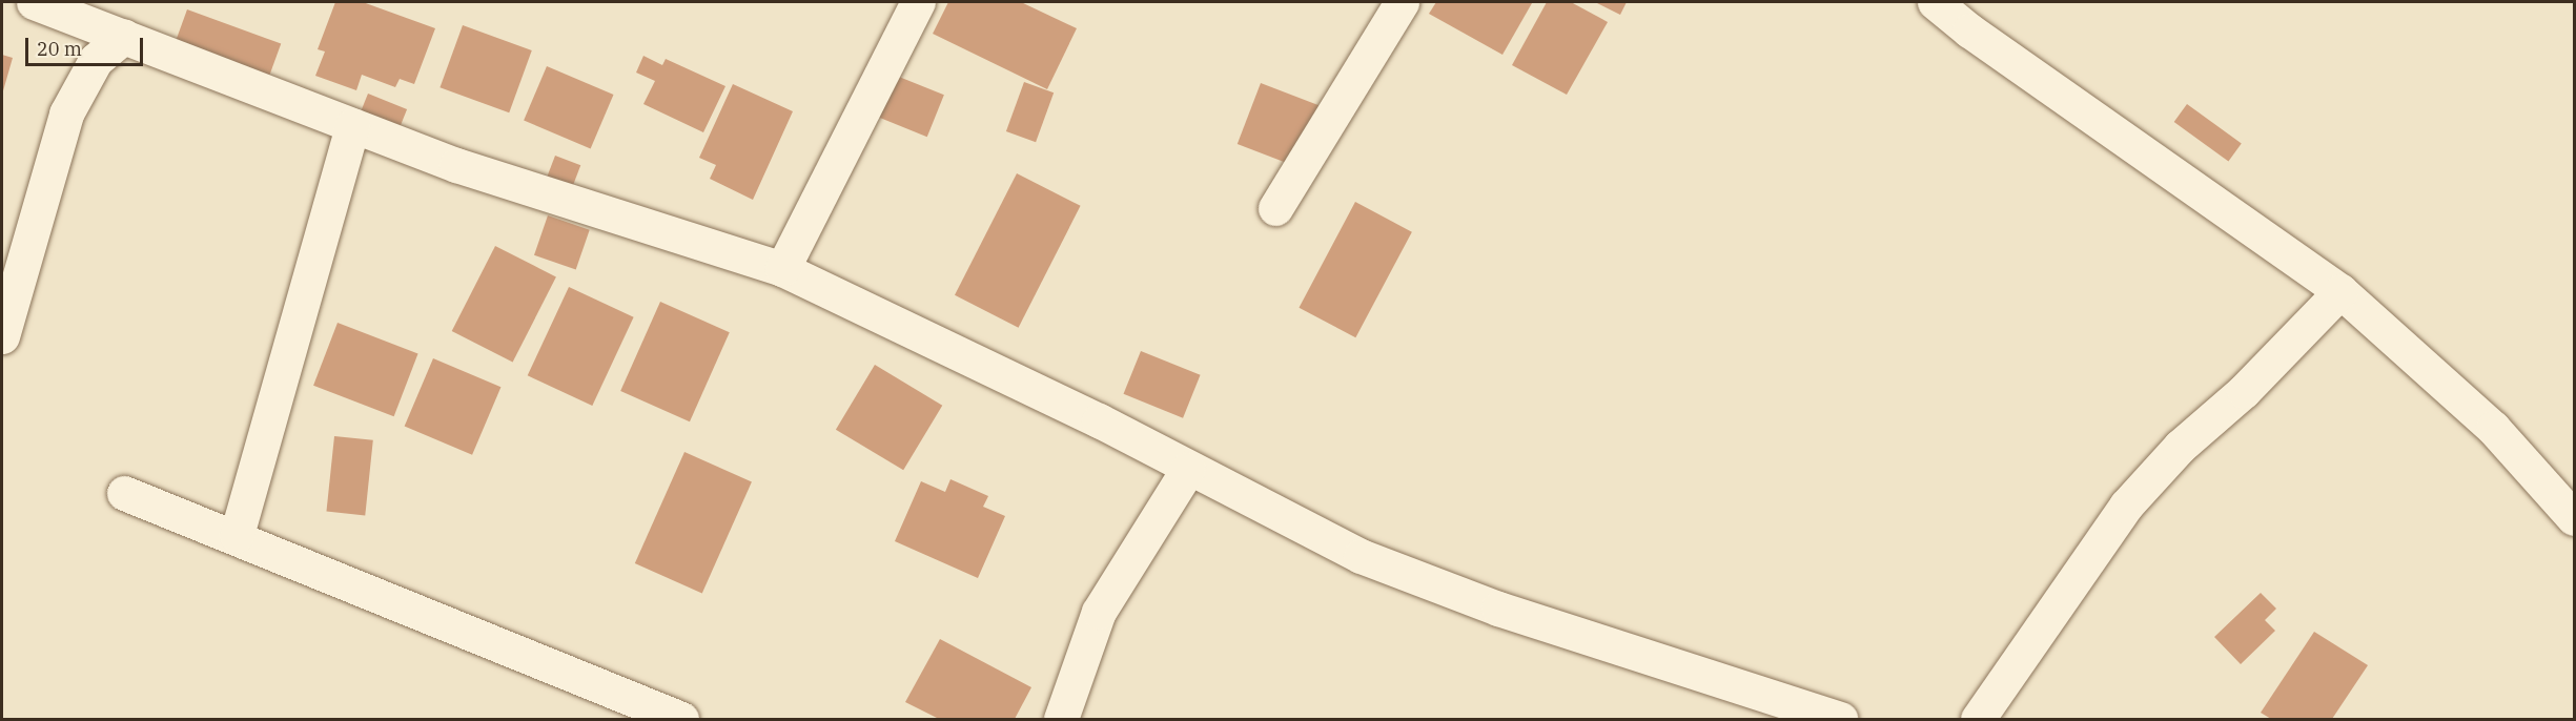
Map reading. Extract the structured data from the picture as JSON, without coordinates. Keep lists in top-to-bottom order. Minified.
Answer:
{"scale_bar":"20 m"}
